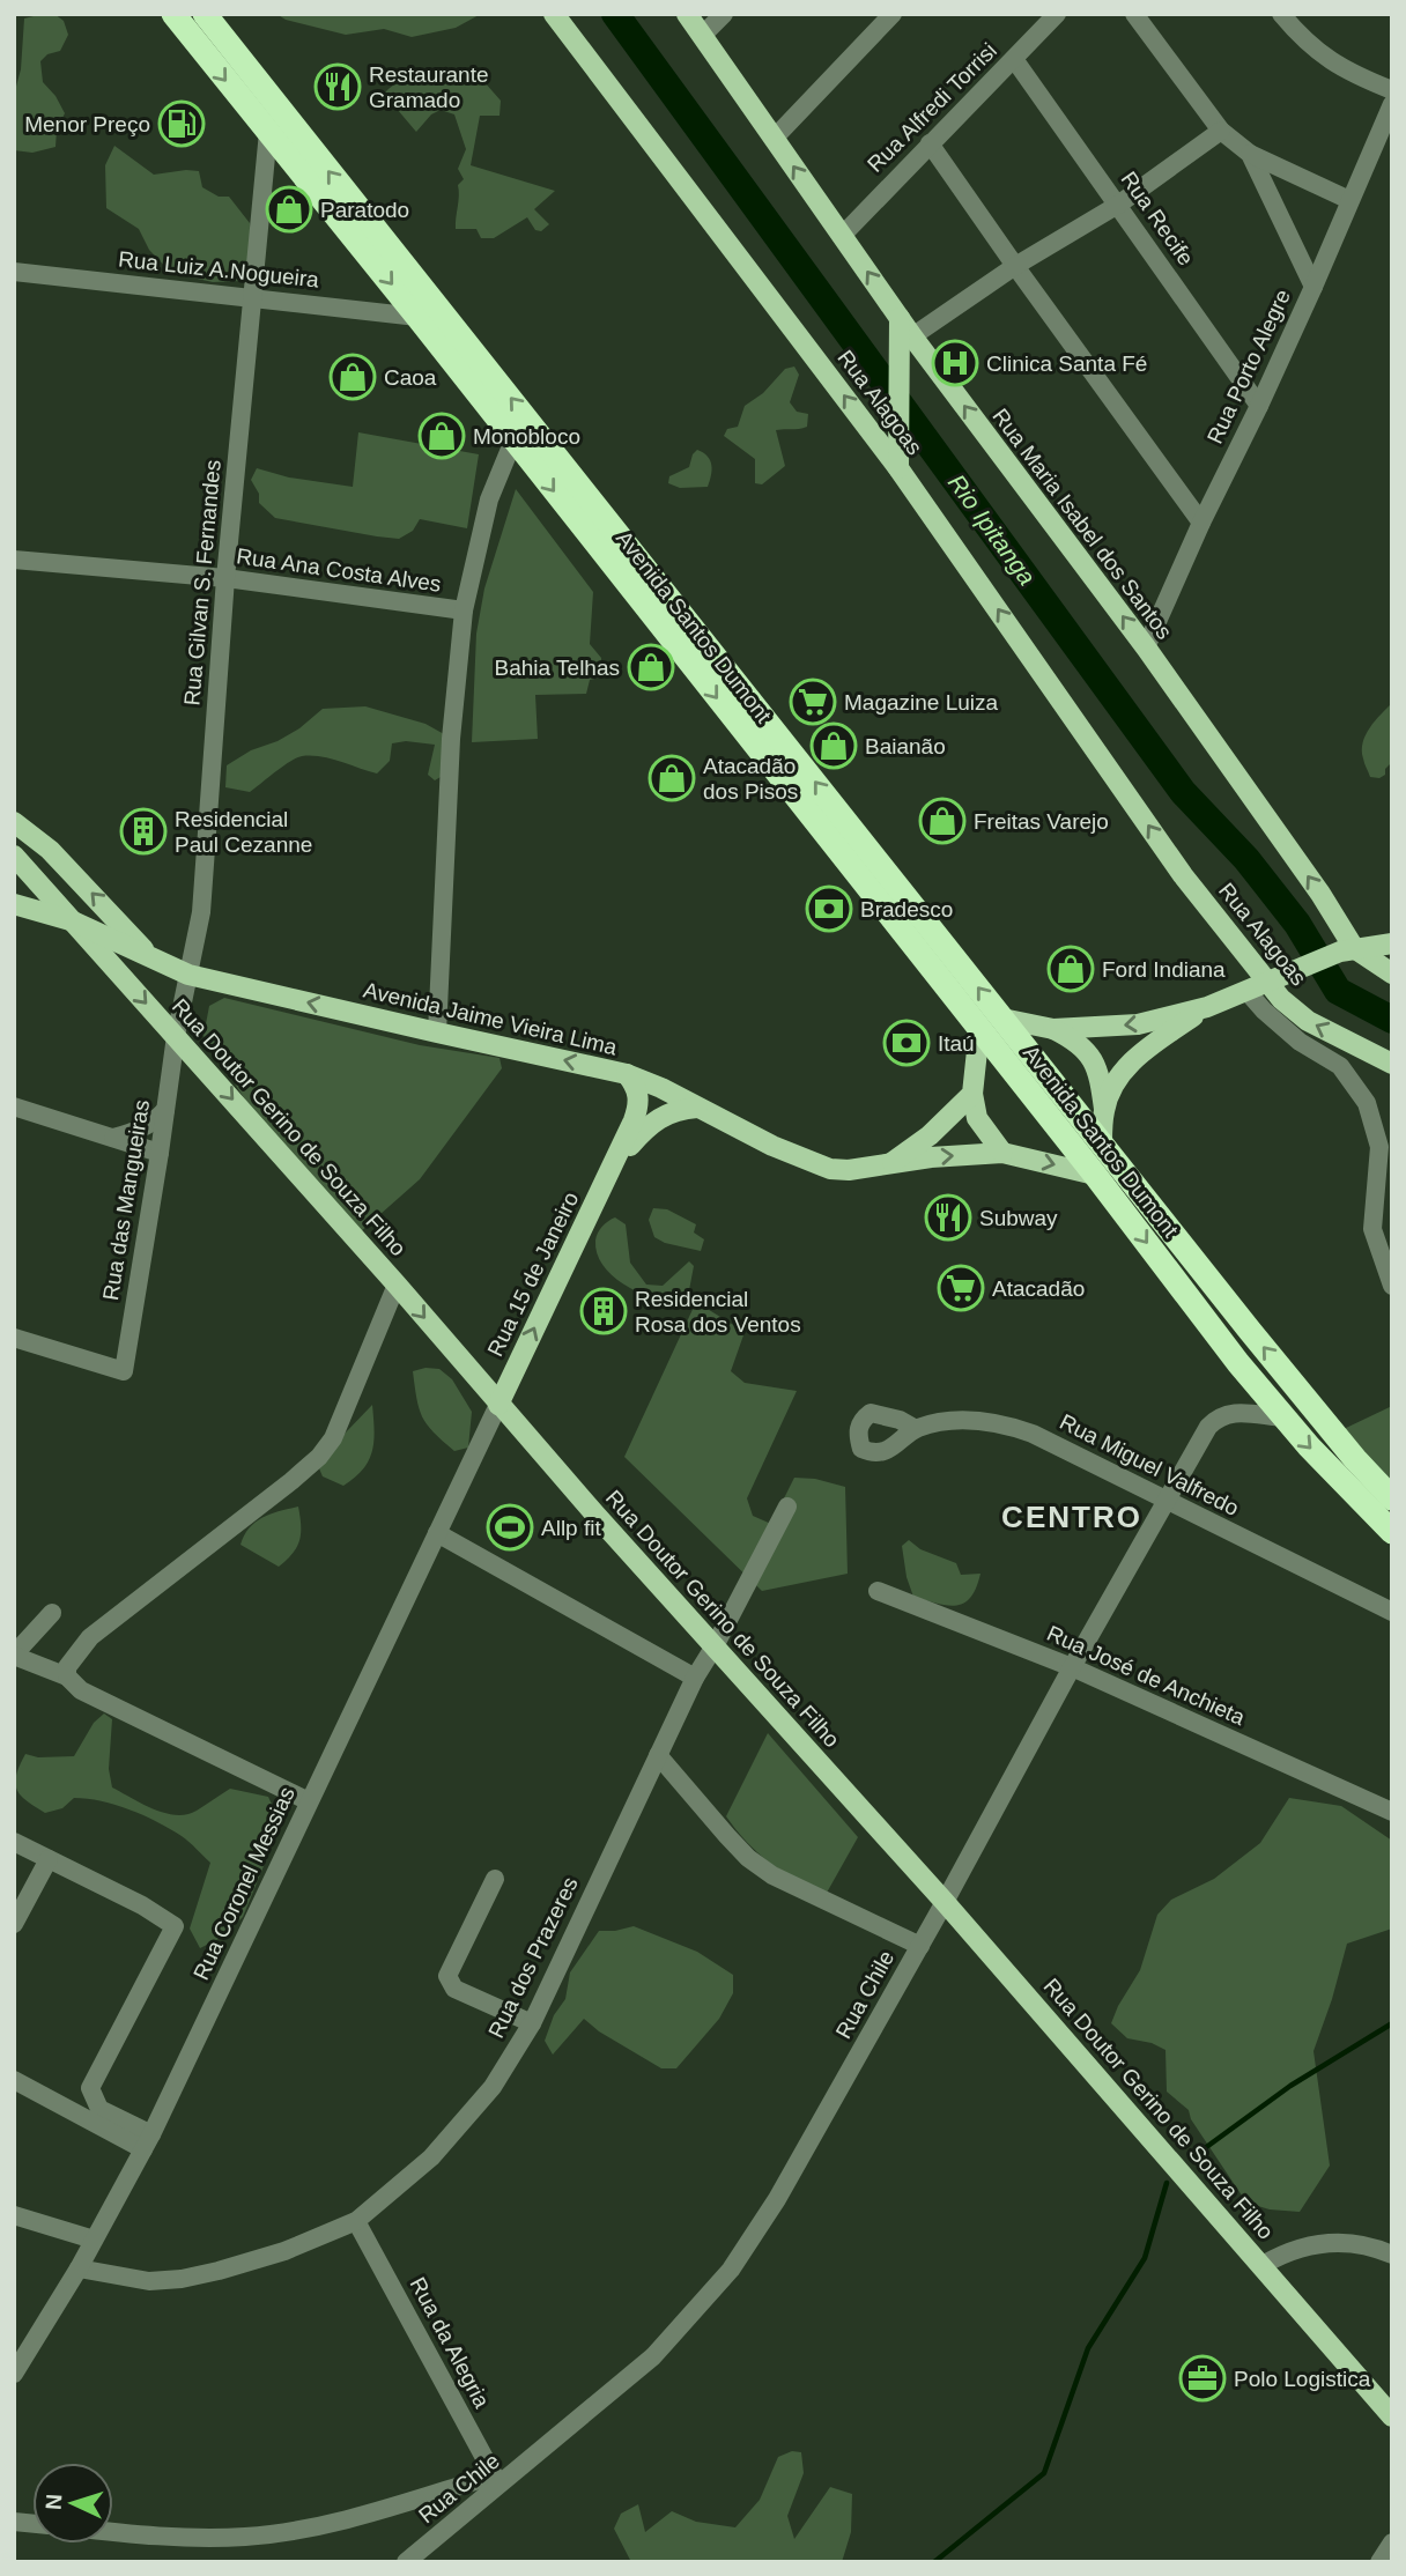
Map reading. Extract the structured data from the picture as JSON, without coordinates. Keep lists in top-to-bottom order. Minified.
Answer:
{"streets":{"highway":["Avenida Santos Dumont"],"main road":["Rua Alagoas","Rua Maria Isabel dos Santos","Avenida Jaime Vieira Lima","Rua Doutor Gerino de Souza Filho","Rua 15 de Janeiro"],"street":["Rua Alfredi Torrisi","Rua Recife","Rua Luiz A.Nogueira","Rua Porto Alegre","Rua Ana Costa Alves","Rua Gilvan S. Fernandes","Rua das Mangueiras","Rua Miguel Valfredo","Rua José de Anchieta","Rua Coronel Messias","Rua dos Prazeres","Rua Chile","Rua da Alegria"]},"crossings":[["Rua Alfredi Torrisi","Rua Recife"],["Rua Recife","Rua Porto Alegre"],["Rua Luiz A.Nogueira","Rua Gilvan S. Fernandes"],["Rua Luiz A.Nogueira","Avenida Santos Dumont"],["Rua Porto Alegre","Rua Maria Isabel dos Santos"],["Rua Ana Costa Alves","Rua Gilvan S. Fernandes"],["Rua Ana Costa Alves","Avenida Santos Dumont"],["Rua Ana Costa Alves","Avenida Jaime Vieira Lima"],["Rua Gilvan S. Fernandes","Avenida Santos Dumont"],["Rua Gilvan S. Fernandes","Avenida Jaime Vieira Lima"],["Rua Gilvan S. Fernandes","Rua Doutor Gerino de Souza Filho"],["Rua Gilvan S. Fernandes","Rua das Mangueiras"],["Avenida Santos Dumont","Avenida Jaime Vieira Lima"],["Avenida Santos Dumont","Rua Chile"],["Avenida Jaime Vieira Lima","Rua Doutor Gerino de Souza Filho"],["Avenida Jaime Vieira Lima","Rua 15 de Janeiro"],["Rua Doutor Gerino de Souza Filho","Rua das Mangueiras"],["Rua Doutor Gerino de Souza Filho","Rua 15 de Janeiro"],["Rua Doutor Gerino de Souza Filho","Rua Coronel Messias"],["Rua Doutor Gerino de Souza Filho","Rua dos Prazeres"],["Rua Doutor Gerino de Souza Filho","Rua Chile"],["Rua 15 de Janeiro","Rua Coronel Messias"],["Rua Miguel Valfredo","Rua Chile"],["Rua José de Anchieta","Rua Chile"],["Rua Coronel Messias","Rua dos Prazeres"],["Rua dos Prazeres","Rua da Alegria"],["Rua Chile","Rua da Alegria"]],"one_way":["Rua Alagoas","Rua Maria Isabel dos Santos","Rua 15 de Janeiro"],"districts":["CENTRO"],"water":["Rio Ipitanga"],"places":{"restaurant":["Restaurante Gramado","Subway"],"fuel station":["Menor Preço"],"shop":["Paratodo","Caoa","Monobloco","Bahia Telhas","Baianão","Atacadão dos Pisos","Freitas Varejo","Ford Indiana"],"hospital":["Clinica Santa Fé"],"supermarket":["Magazine Luiza","Atacadão"],"building":["Residencial Paul Cezanne","Residencial Rosa dos Ventos"],"bank":["Bradesco","Itaú"],"sports":["Allp fit"],"office":["Polo Logistica"]},"north":"left"}
